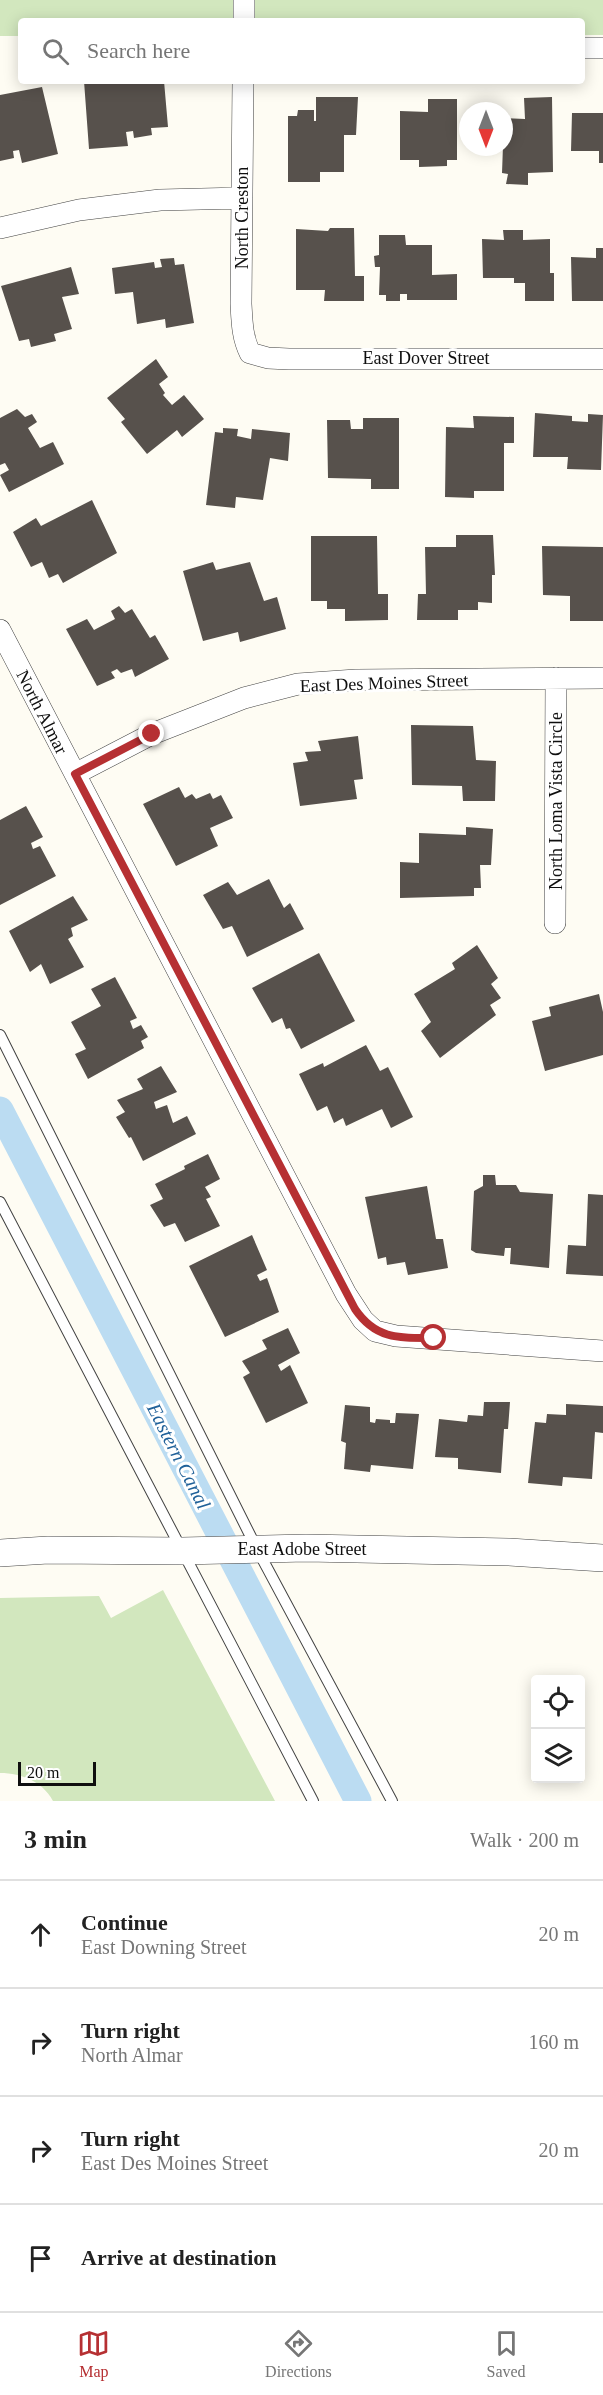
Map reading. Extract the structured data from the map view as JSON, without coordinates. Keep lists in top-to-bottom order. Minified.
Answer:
{"streets":{"street":["North Creston","East Dover Street","East Des Moines Street","North Almar","North Loma Vista Circle","East Adobe Street"]},"crossings":[["North Creston","East Dover Street"],["East Des Moines Street","North Almar"],["East Des Moines Street","North Loma Vista Circle"]],"water":["Eastern Canal"],"scale_bar":"20 m","north":"bottom","page":{"search":"Search here","scale":"20 m","heading":["3 min","Walk · 200 m"],"list":[["Continue","East Downing Street","20 m"],["Turn right","North Almar","160 m"],["Turn right","East Des Moines Street","20 m"],"Arrive at destination"],"nav":["Map","Directions","Saved"]}}
